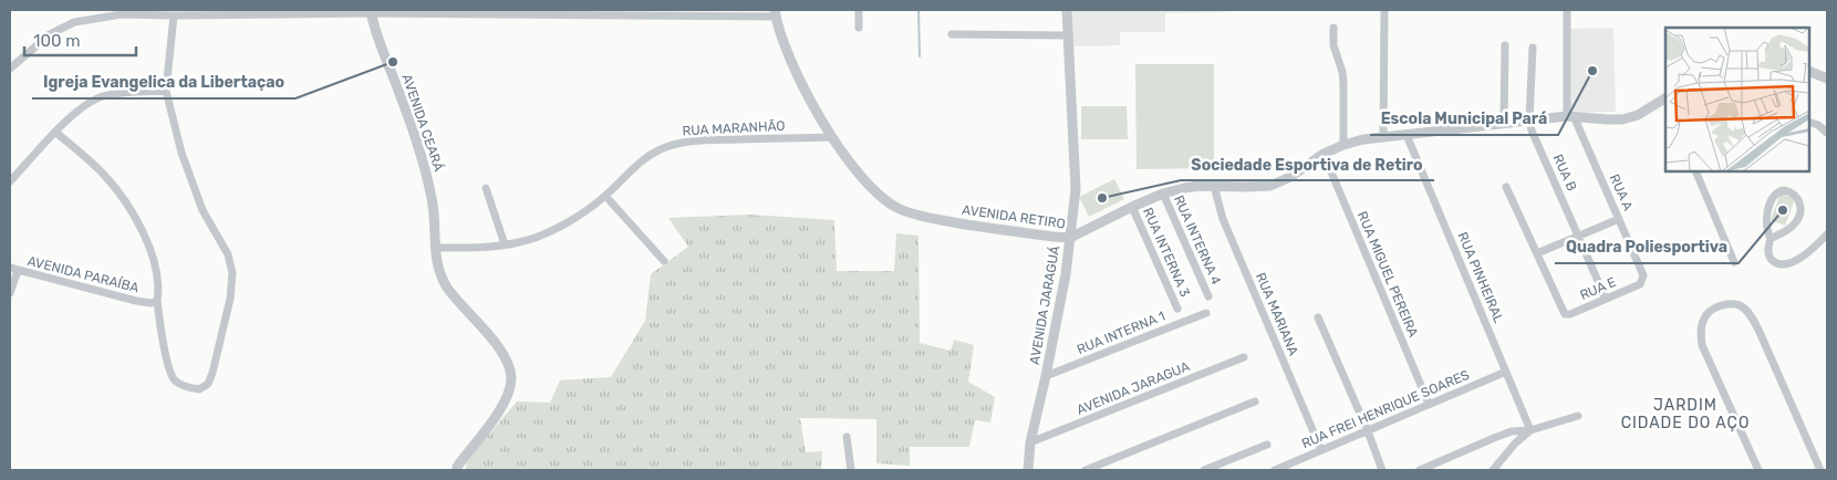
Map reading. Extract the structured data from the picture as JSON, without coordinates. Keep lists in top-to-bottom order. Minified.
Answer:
{"streets":{"street":["AVENIDA CEARÁ","RUA MARANHÃO","RUA B","RUA A","AVENIDA RETIRO","RUA INTERNA 4","RUA INTERNA 3","AVENIDA PARAÍBA","RUA MIGUEL PEREIRA","RUA PINHEIRAL","RUA E","AVENIDA JARAGUÁ","RUA MARIANA","RUA INTERNA 1","AVENIDA JARAGUA","RUA FREI HENRIQUE SOARES"]},"crossings":[["AVENIDA CEARÁ","RUA MARANHÃO"],["RUA MARANHÃO","AVENIDA RETIRO"],["RUA B","AVENIDA RETIRO"],["RUA B","RUA E"],["RUA A","AVENIDA RETIRO"],["RUA A","RUA E"],["AVENIDA RETIRO","RUA INTERNA 4"],["AVENIDA RETIRO","RUA INTERNA 3"],["AVENIDA RETIRO","RUA MIGUEL PEREIRA"],["AVENIDA RETIRO","RUA PINHEIRAL"],["AVENIDA RETIRO","AVENIDA JARAGUÁ"],["AVENIDA RETIRO","RUA MARIANA"],["RUA MIGUEL PEREIRA","RUA FREI HENRIQUE SOARES"],["RUA PINHEIRAL","RUA FREI HENRIQUE SOARES"],["AVENIDA JARAGUÁ","RUA INTERNA 1"],["AVENIDA JARAGUÁ","AVENIDA JARAGUA"],["RUA MARIANA","RUA FREI HENRIQUE SOARES"]],"districts":["JARDIM CIDADE DO AÇO"],"places":["Igreja Evangelica da Libertaçao","Escola Municipal Pará","Sociedade Esportiva de Retiro","Quadra Poliesportiva"],"scale_bar":"100 m"}
